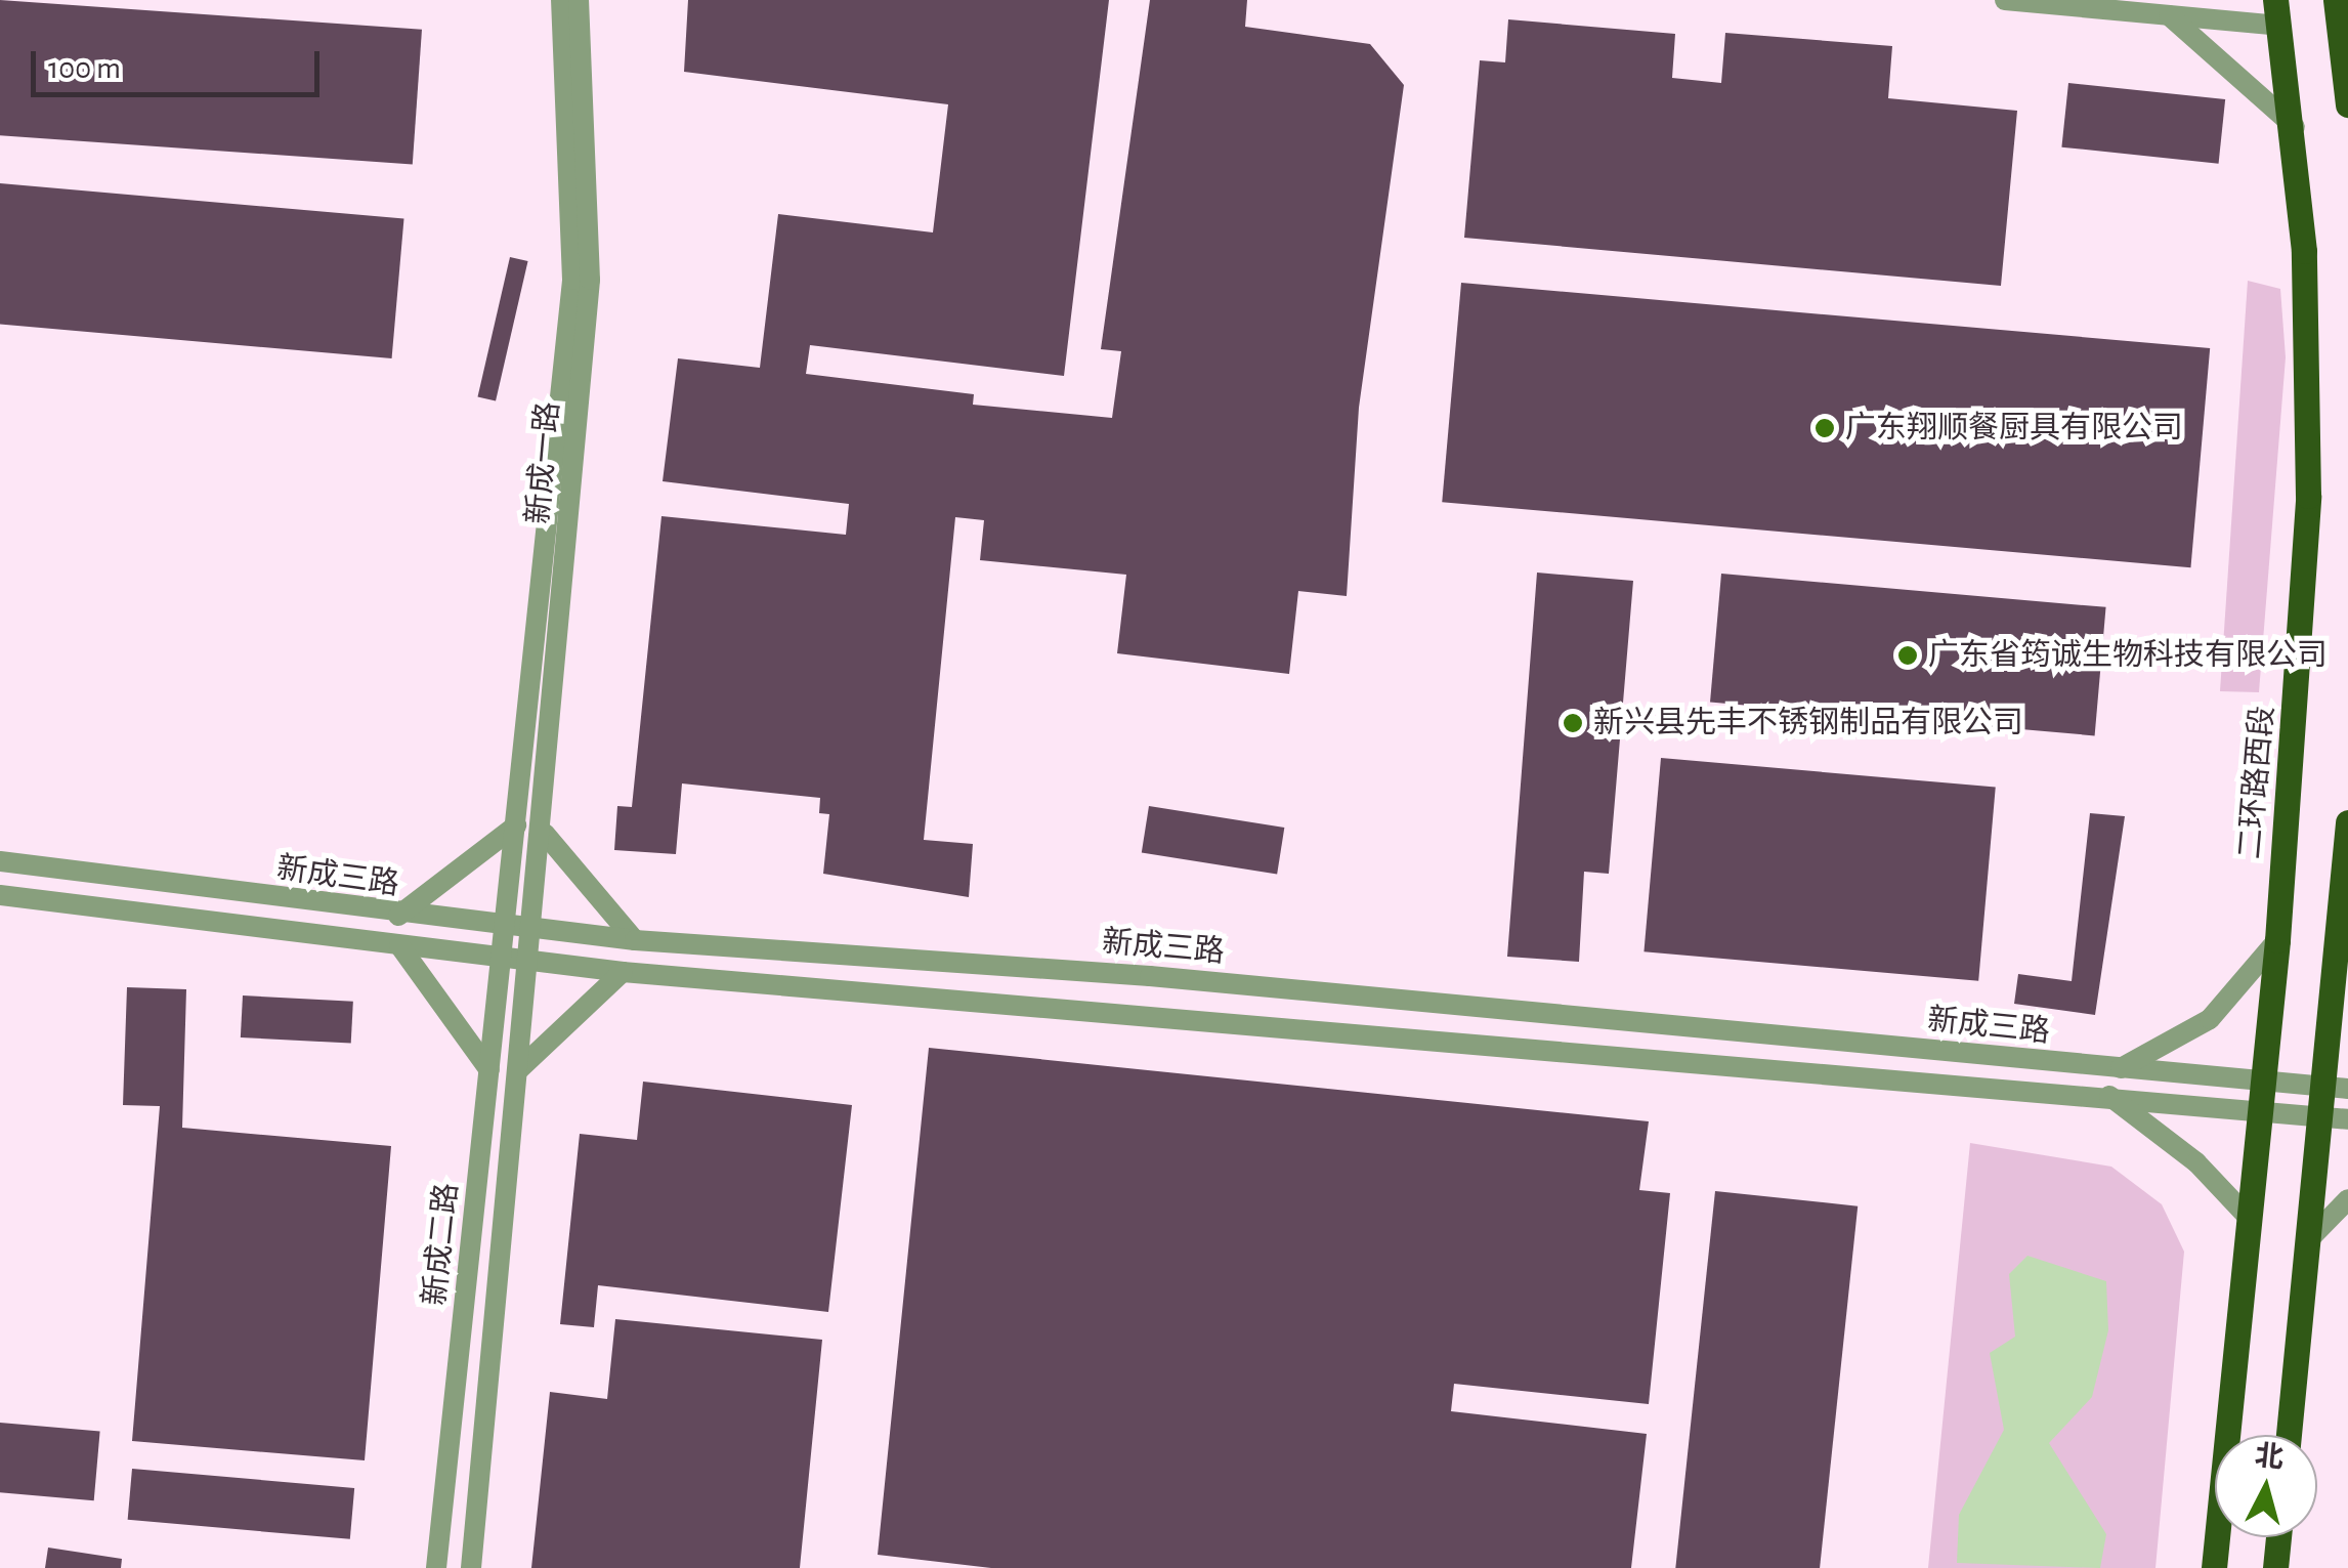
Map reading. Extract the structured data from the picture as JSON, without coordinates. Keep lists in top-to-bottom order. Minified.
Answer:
{"streets":{"main road":["二环路西段"],"street":["新成一路","新成三路","新成二路"]},"crossings":[["新成一路","新成三路"],["新成一路","新成二路"],["二环路西段","新成三路"],["新成三路","新成二路"]],"places":["广东翔顺餐厨具有限公司","广东省筠诚生物科技有限公司","新兴县先丰不锈钢制品有限公司"],"scale_bar":"100 m","north":"top"}
